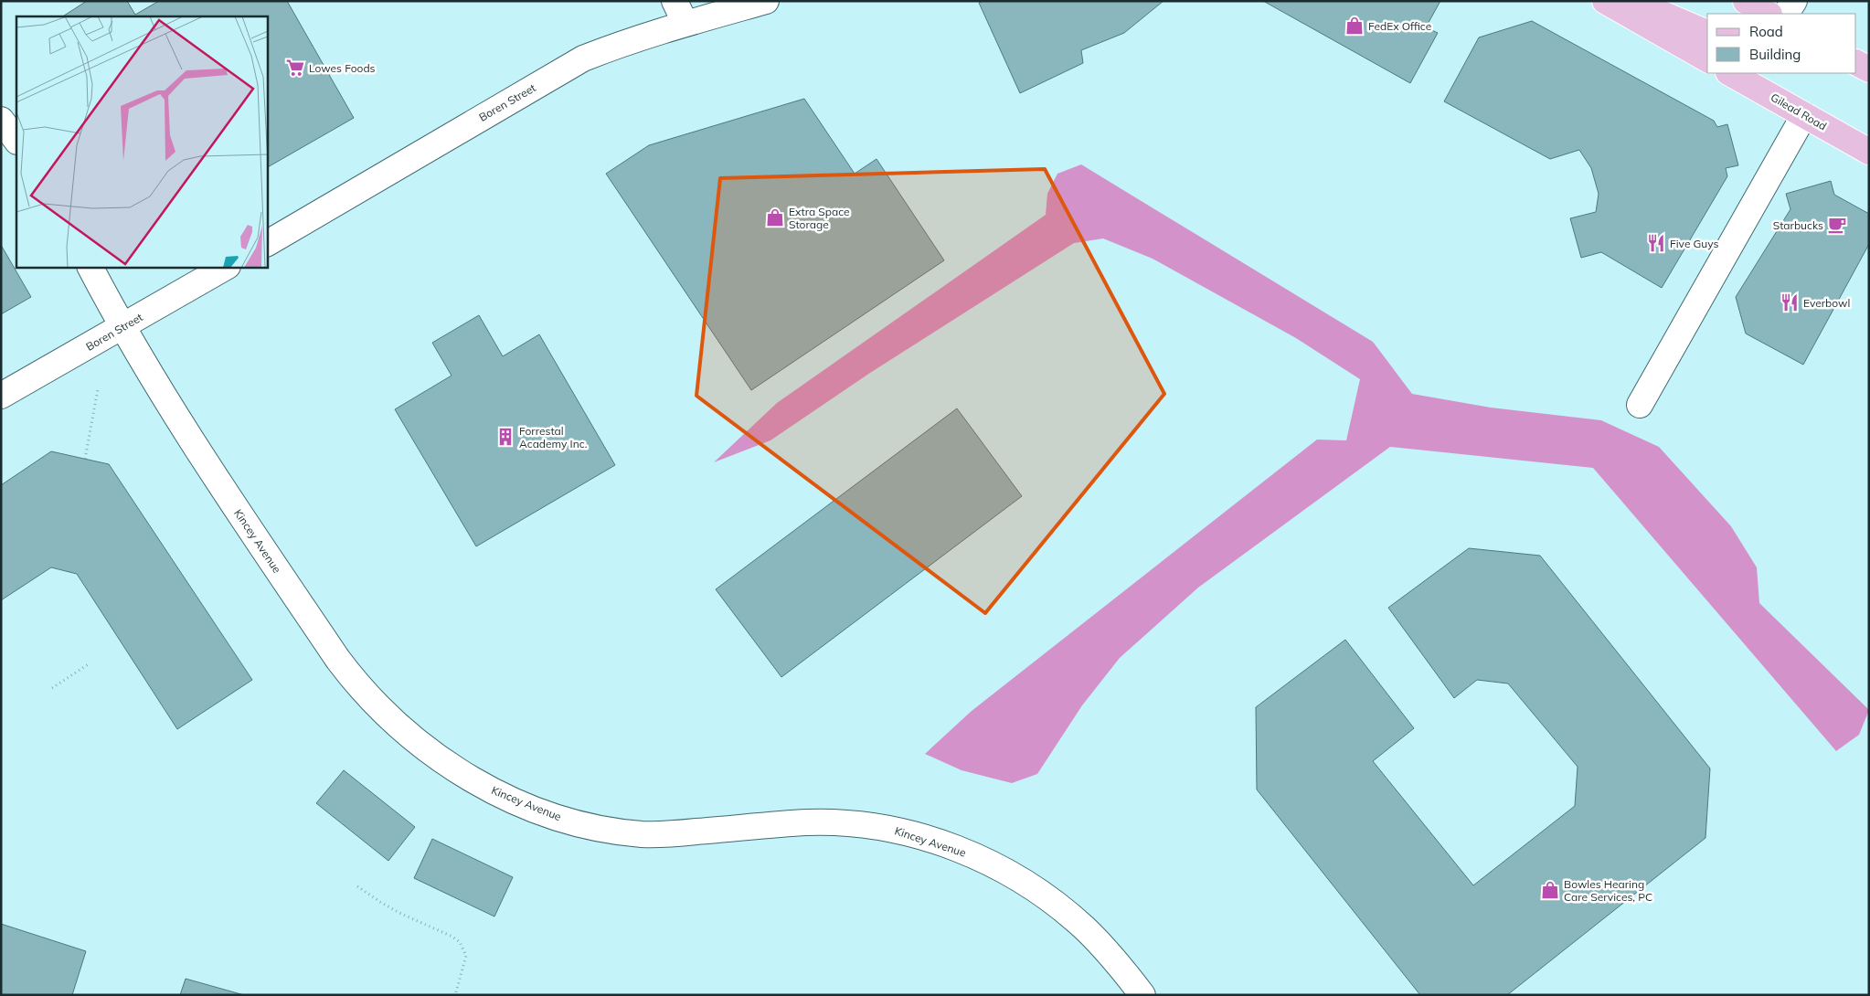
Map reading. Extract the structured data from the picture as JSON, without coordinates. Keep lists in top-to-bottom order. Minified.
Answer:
{"streets":{"main road":["Gilead Road"],"street":["Boren Street","Kincey Avenue"]},"crossings":[["Boren Street","Kincey Avenue"]],"places":{"shop":["FedEx Office","Extra Space Storage","Bowles Hearing Care Services, PC"],"supermarket":["Lowes Foods"],"cafe":["Starbucks"],"restaurant":["Five Guys","Everbowl"],"building":["Forrestal Academy Inc."]},"legend":["Road","Building"]}
